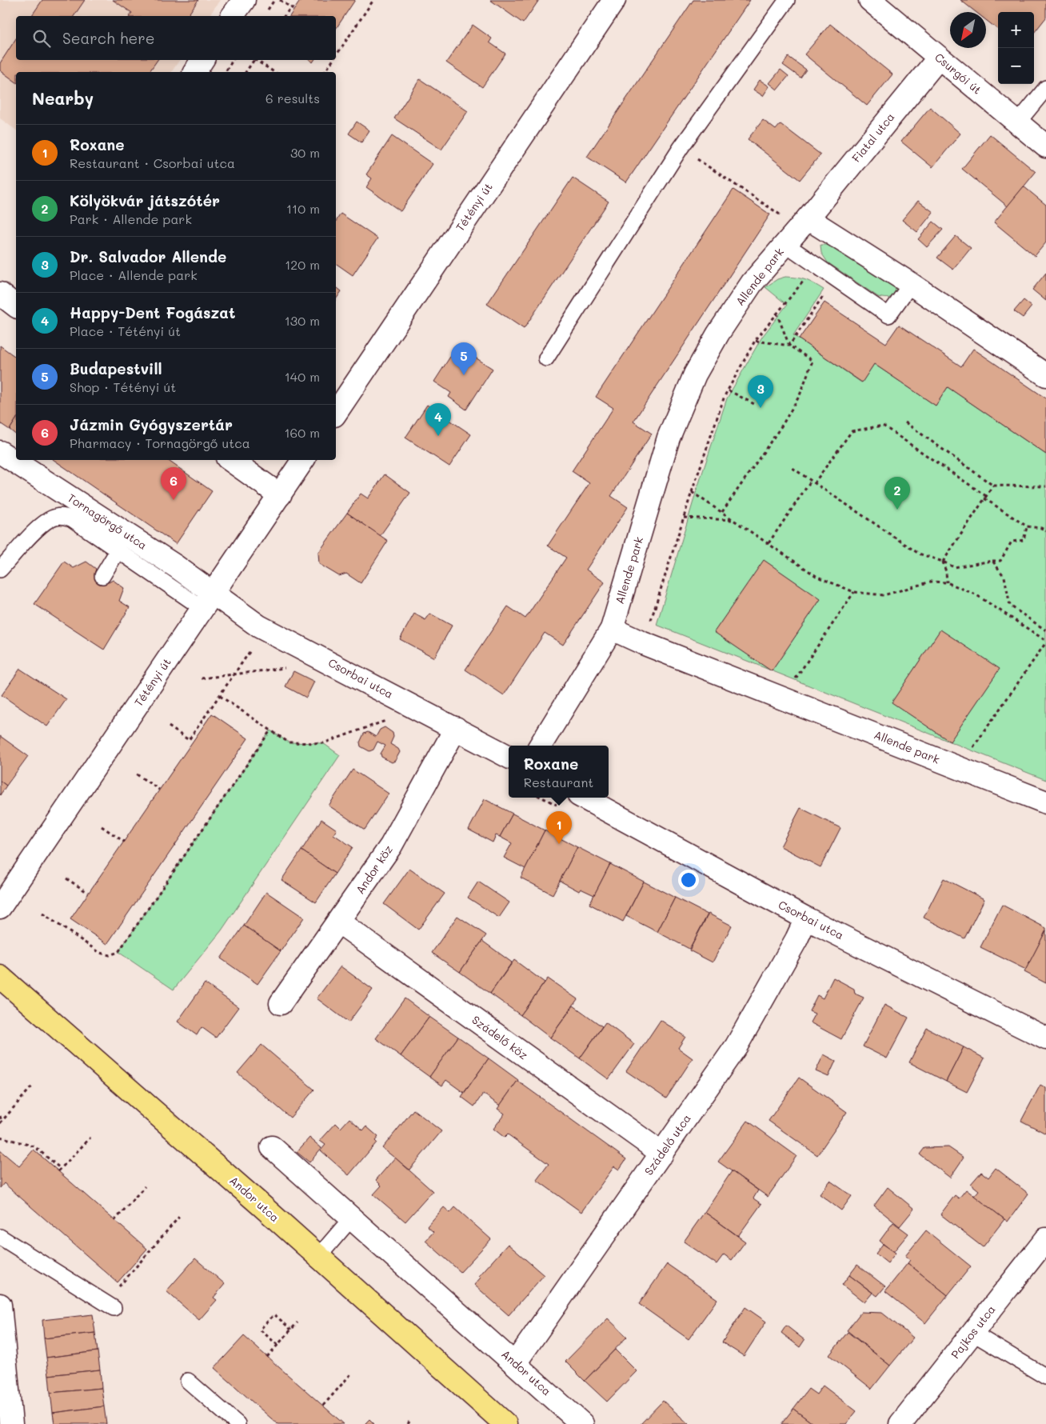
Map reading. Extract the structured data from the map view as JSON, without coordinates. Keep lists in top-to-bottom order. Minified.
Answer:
{"streets":{"main road":["Andor utca"],"street":["Csurgói út","Fiatal utca","Tétényi út","Allende park","Tornagörgő utca","Csorbai utca","Andor köz","Szádelő köz","Szádelő utca","Pajkos utca"]},"crossings":[["Csurgói út","Fiatal utca"],["Fiatal utca","Allende park"],["Tétényi út","Tornagörgő utca"],["Tétényi út","Csorbai utca"],["Tornagörgő utca","Csorbai utca"],["Csorbai utca","Andor köz"],["Csorbai utca","Szádelő utca"],["Andor köz","Szádelő köz"],["Szádelő köz","Szádelő utca"],["Szádelő utca","Andor utca"]],"north":"bottom left","page":{"map_buttons":["+","−"],"search":"Search here","heading":["Nearby","6 results"],"list":[{"mark":"1","name":"Roxane","note":"Restaurant · Csorbai utca","value":"30 m"},{"mark":"2","name":"Kölyökvár játszótér","note":"Park · Allende park","value":"110 m"},{"mark":"3","name":"Dr. Salvador Allende","note":"Place · Allende park","value":"120 m"},{"mark":"4","name":"Happy-Dent Fogászat","note":"Place · Tétényi út","value":"130 m"},{"mark":"5","name":"Budapestvill","note":"Shop · Tétényi út","value":"140 m"},{"mark":"6","name":"Jázmin Gyógyszertár","note":"Pharmacy · Tornagörgő utca","value":"160 m"}],"pins":["5","3","4","6","2","1"],"popup":["Roxane","Restaurant"]}}
